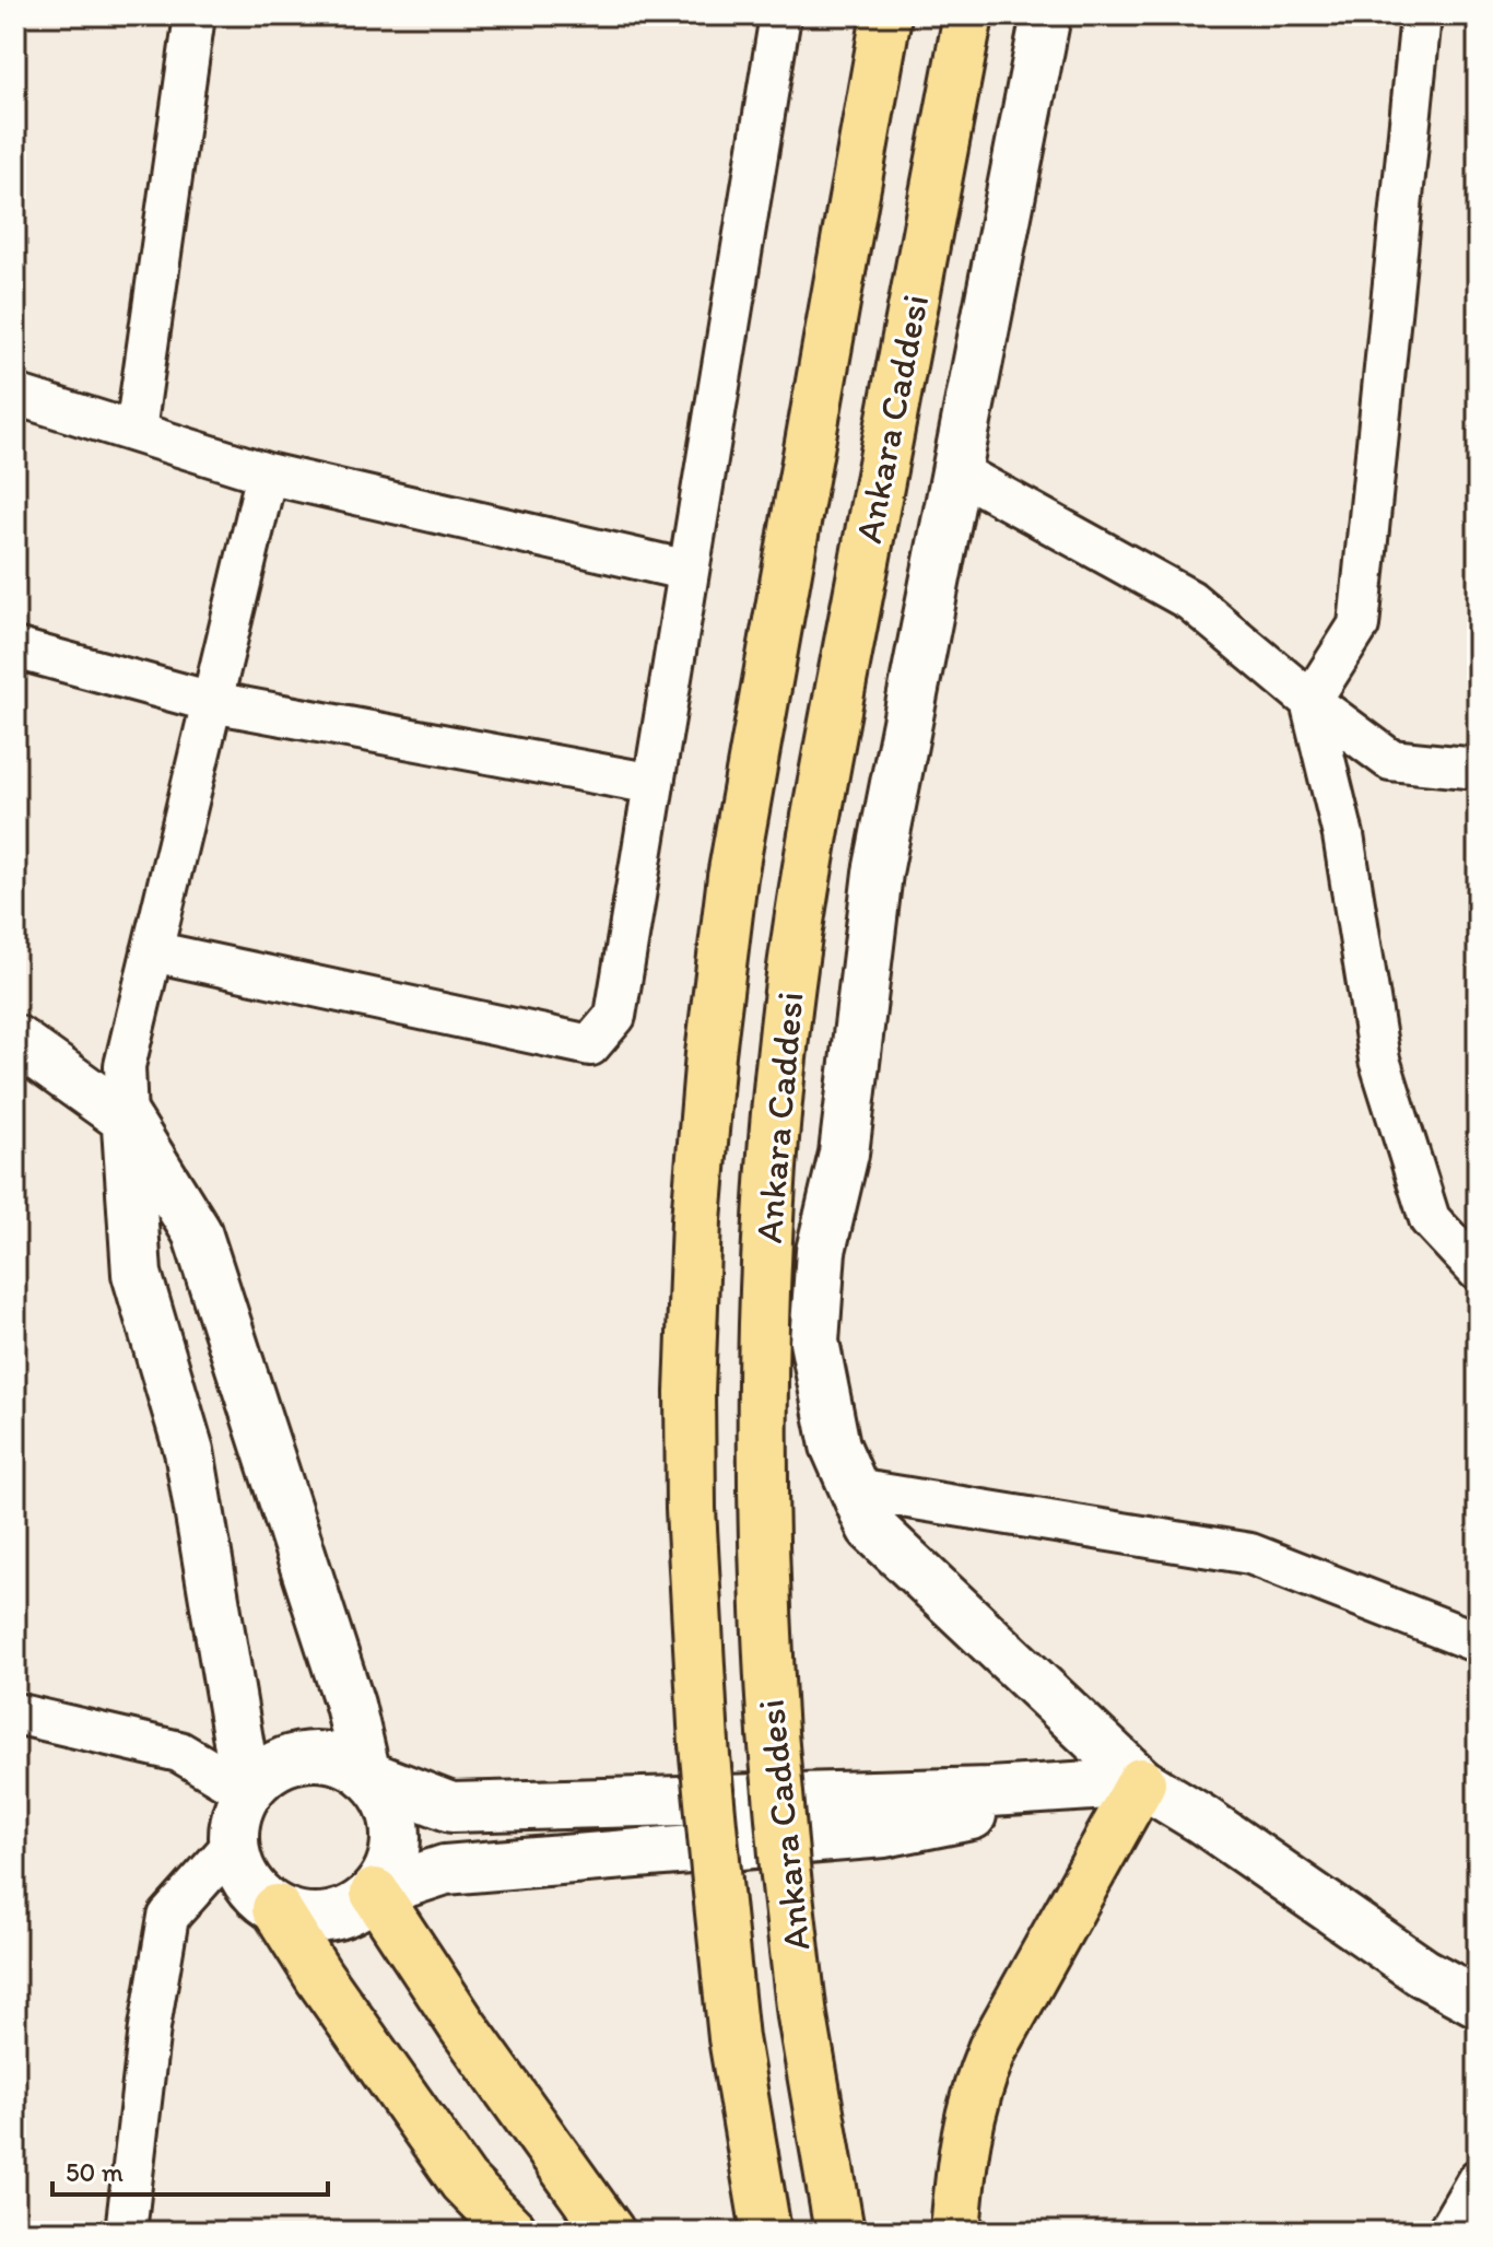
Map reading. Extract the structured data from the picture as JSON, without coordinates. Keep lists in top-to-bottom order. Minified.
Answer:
{"streets":{"highway":["Ankara Caddesi"]},"scale_bar":"50 m"}
